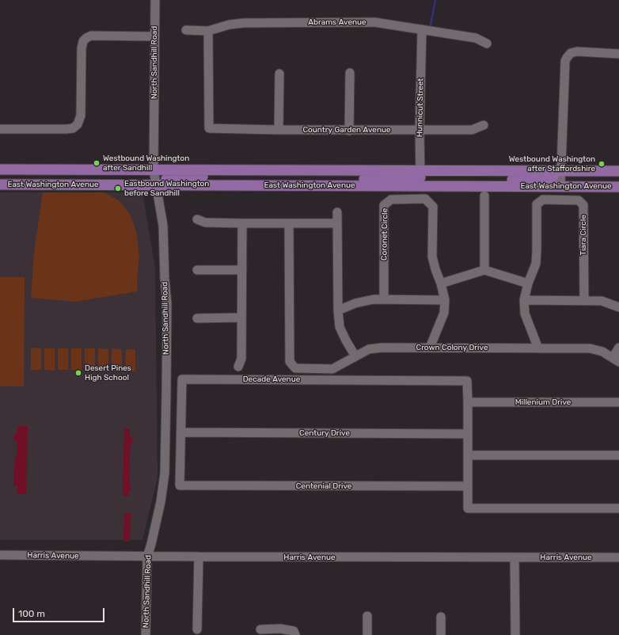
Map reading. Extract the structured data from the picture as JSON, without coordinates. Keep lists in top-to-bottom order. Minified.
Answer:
{"streets":{"main road":["East Washington Avenue"],"street":["Abrams Avenue","North Sandhill Road","Hunnicut Street","Country Garden Avenue","Coronet Circle","Tiara Circle","Crown Colony Drive","Decade Avenue","Millenium Drive","Century Drive","Centenial Drive","Harris Avenue"]},"crossings":[["Abrams Avenue","Hunnicut Street"],["Abrams Avenue","Country Garden Avenue"],["North Sandhill Road","East Washington Avenue"],["North Sandhill Road","Harris Avenue"],["Hunnicut Street","Country Garden Avenue"],["Hunnicut Street","East Washington Avenue"],["Decade Avenue","Millenium Drive"],["Decade Avenue","Century Drive"],["Decade Avenue","Centenial Drive"]],"places":["Westbound Washington after Sandhill","Westbound Washington after Staffordshire","Eastbound Washington before Sandhill","Desert Pines High School"],"scale_bar":"100 m"}
